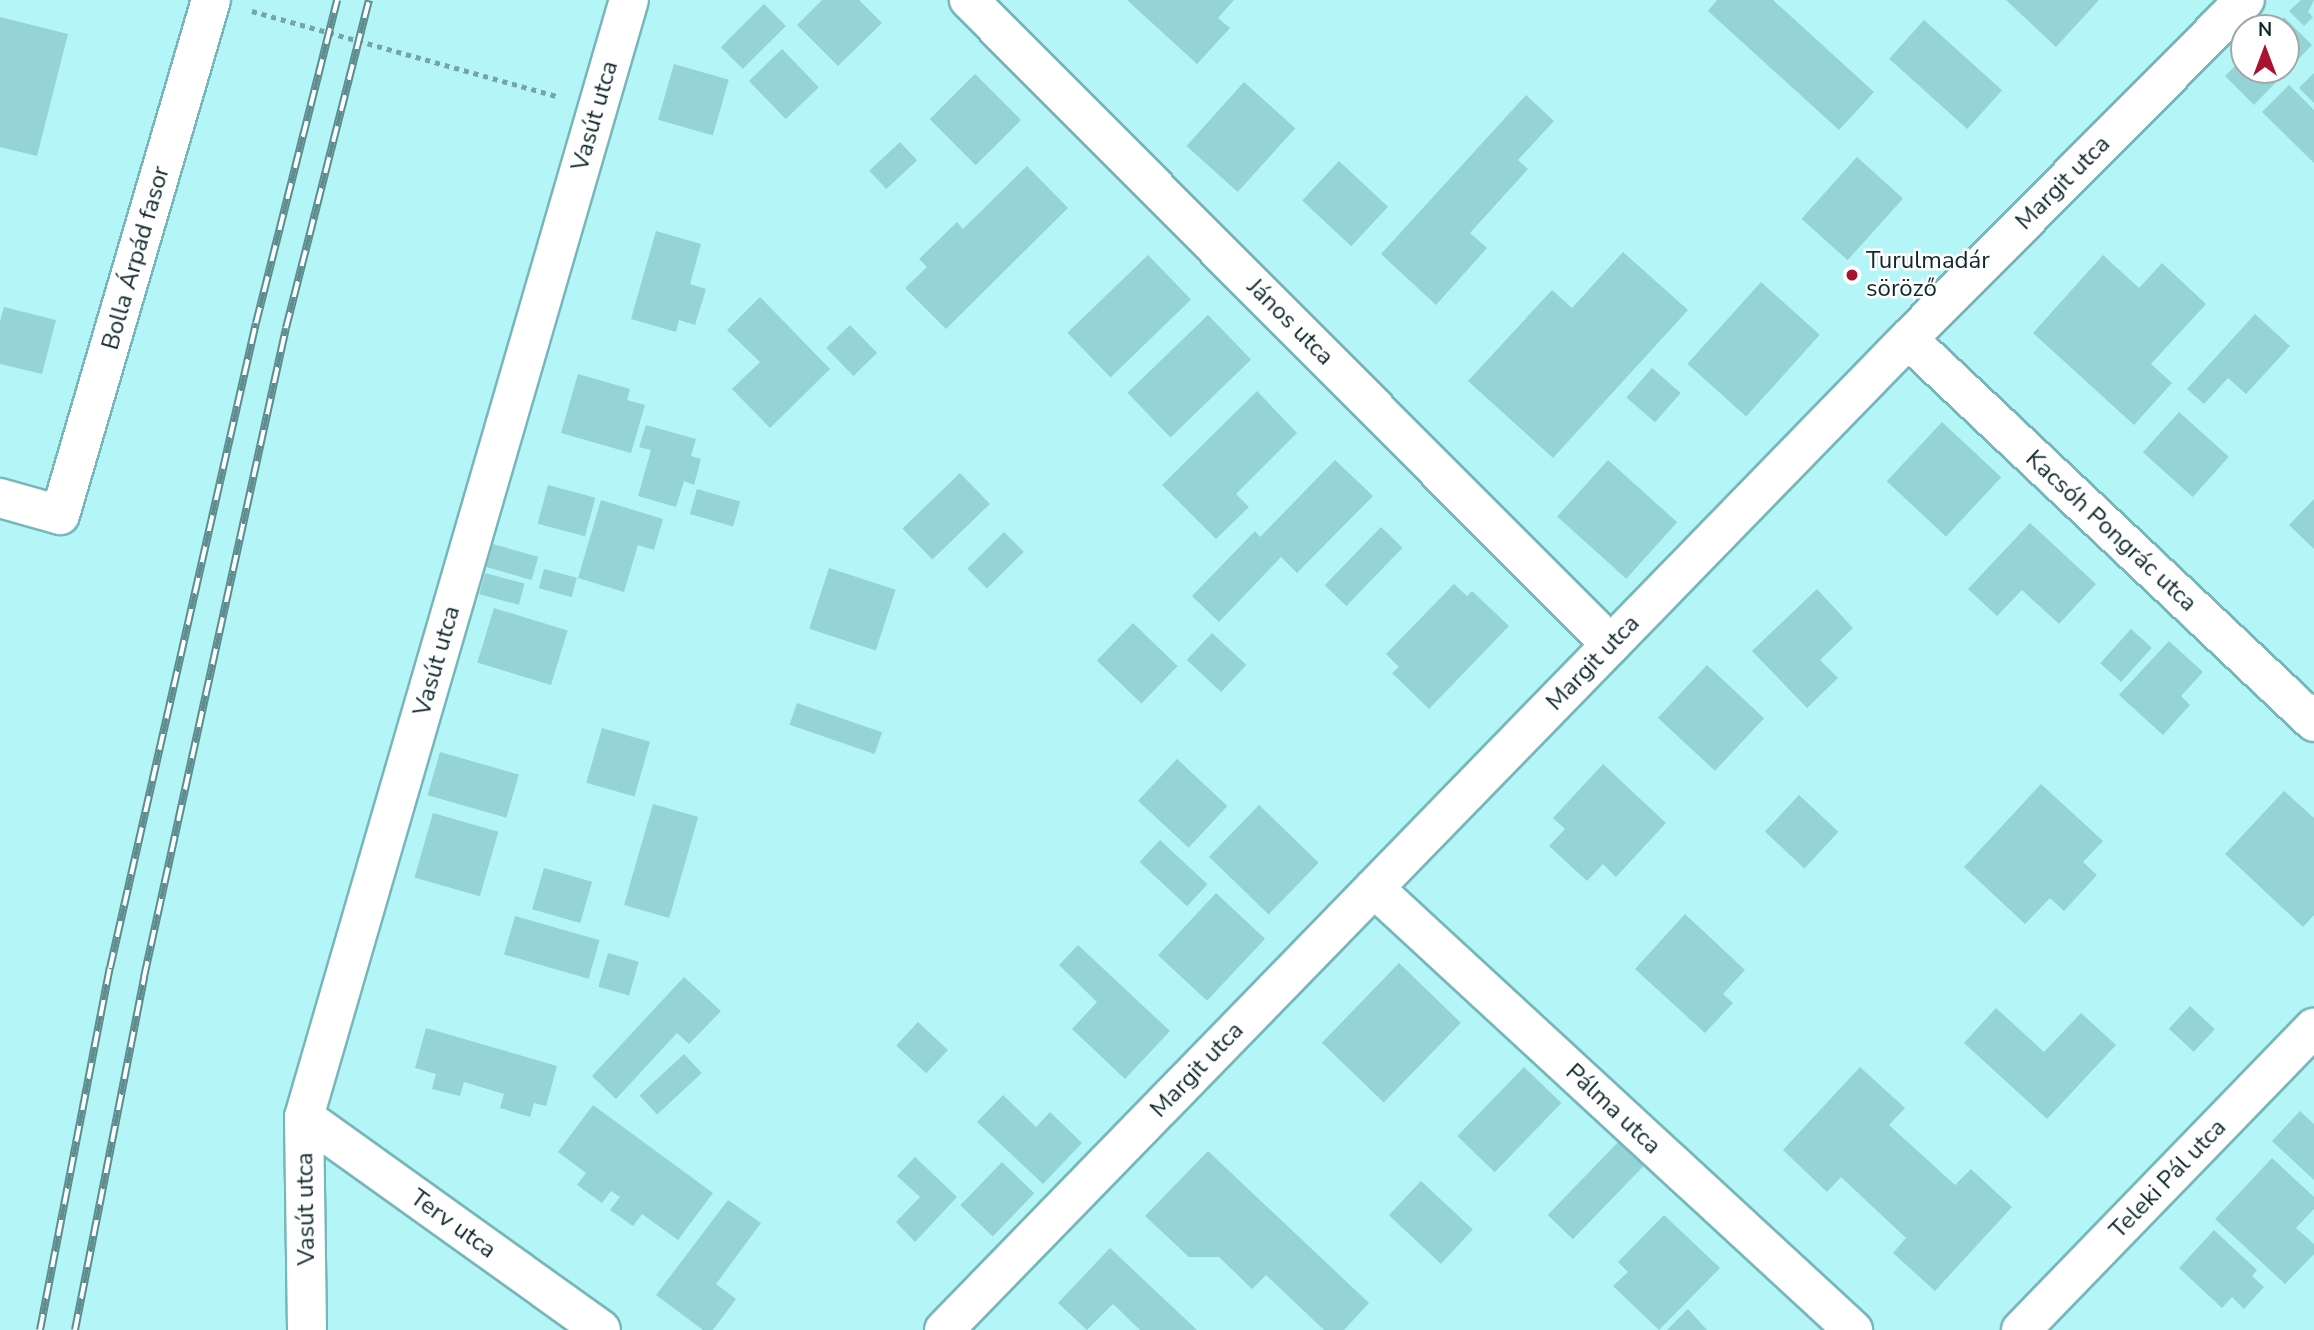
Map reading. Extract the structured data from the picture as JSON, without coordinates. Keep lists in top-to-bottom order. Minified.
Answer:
{"streets":{"street":["Vasút utca","Margit utca","Bolla Árpád fasor","János utca","Kacsóh Pongrác utca","Pálma utca","Teleki Pál utca","Terv utca"]},"crossings":[["Vasút utca","Terv utca"],["Margit utca","János utca"],["Margit utca","Kacsóh Pongrác utca"],["Margit utca","Pálma utca"]],"places":["Turulmadár söröző"],"north":"top"}
